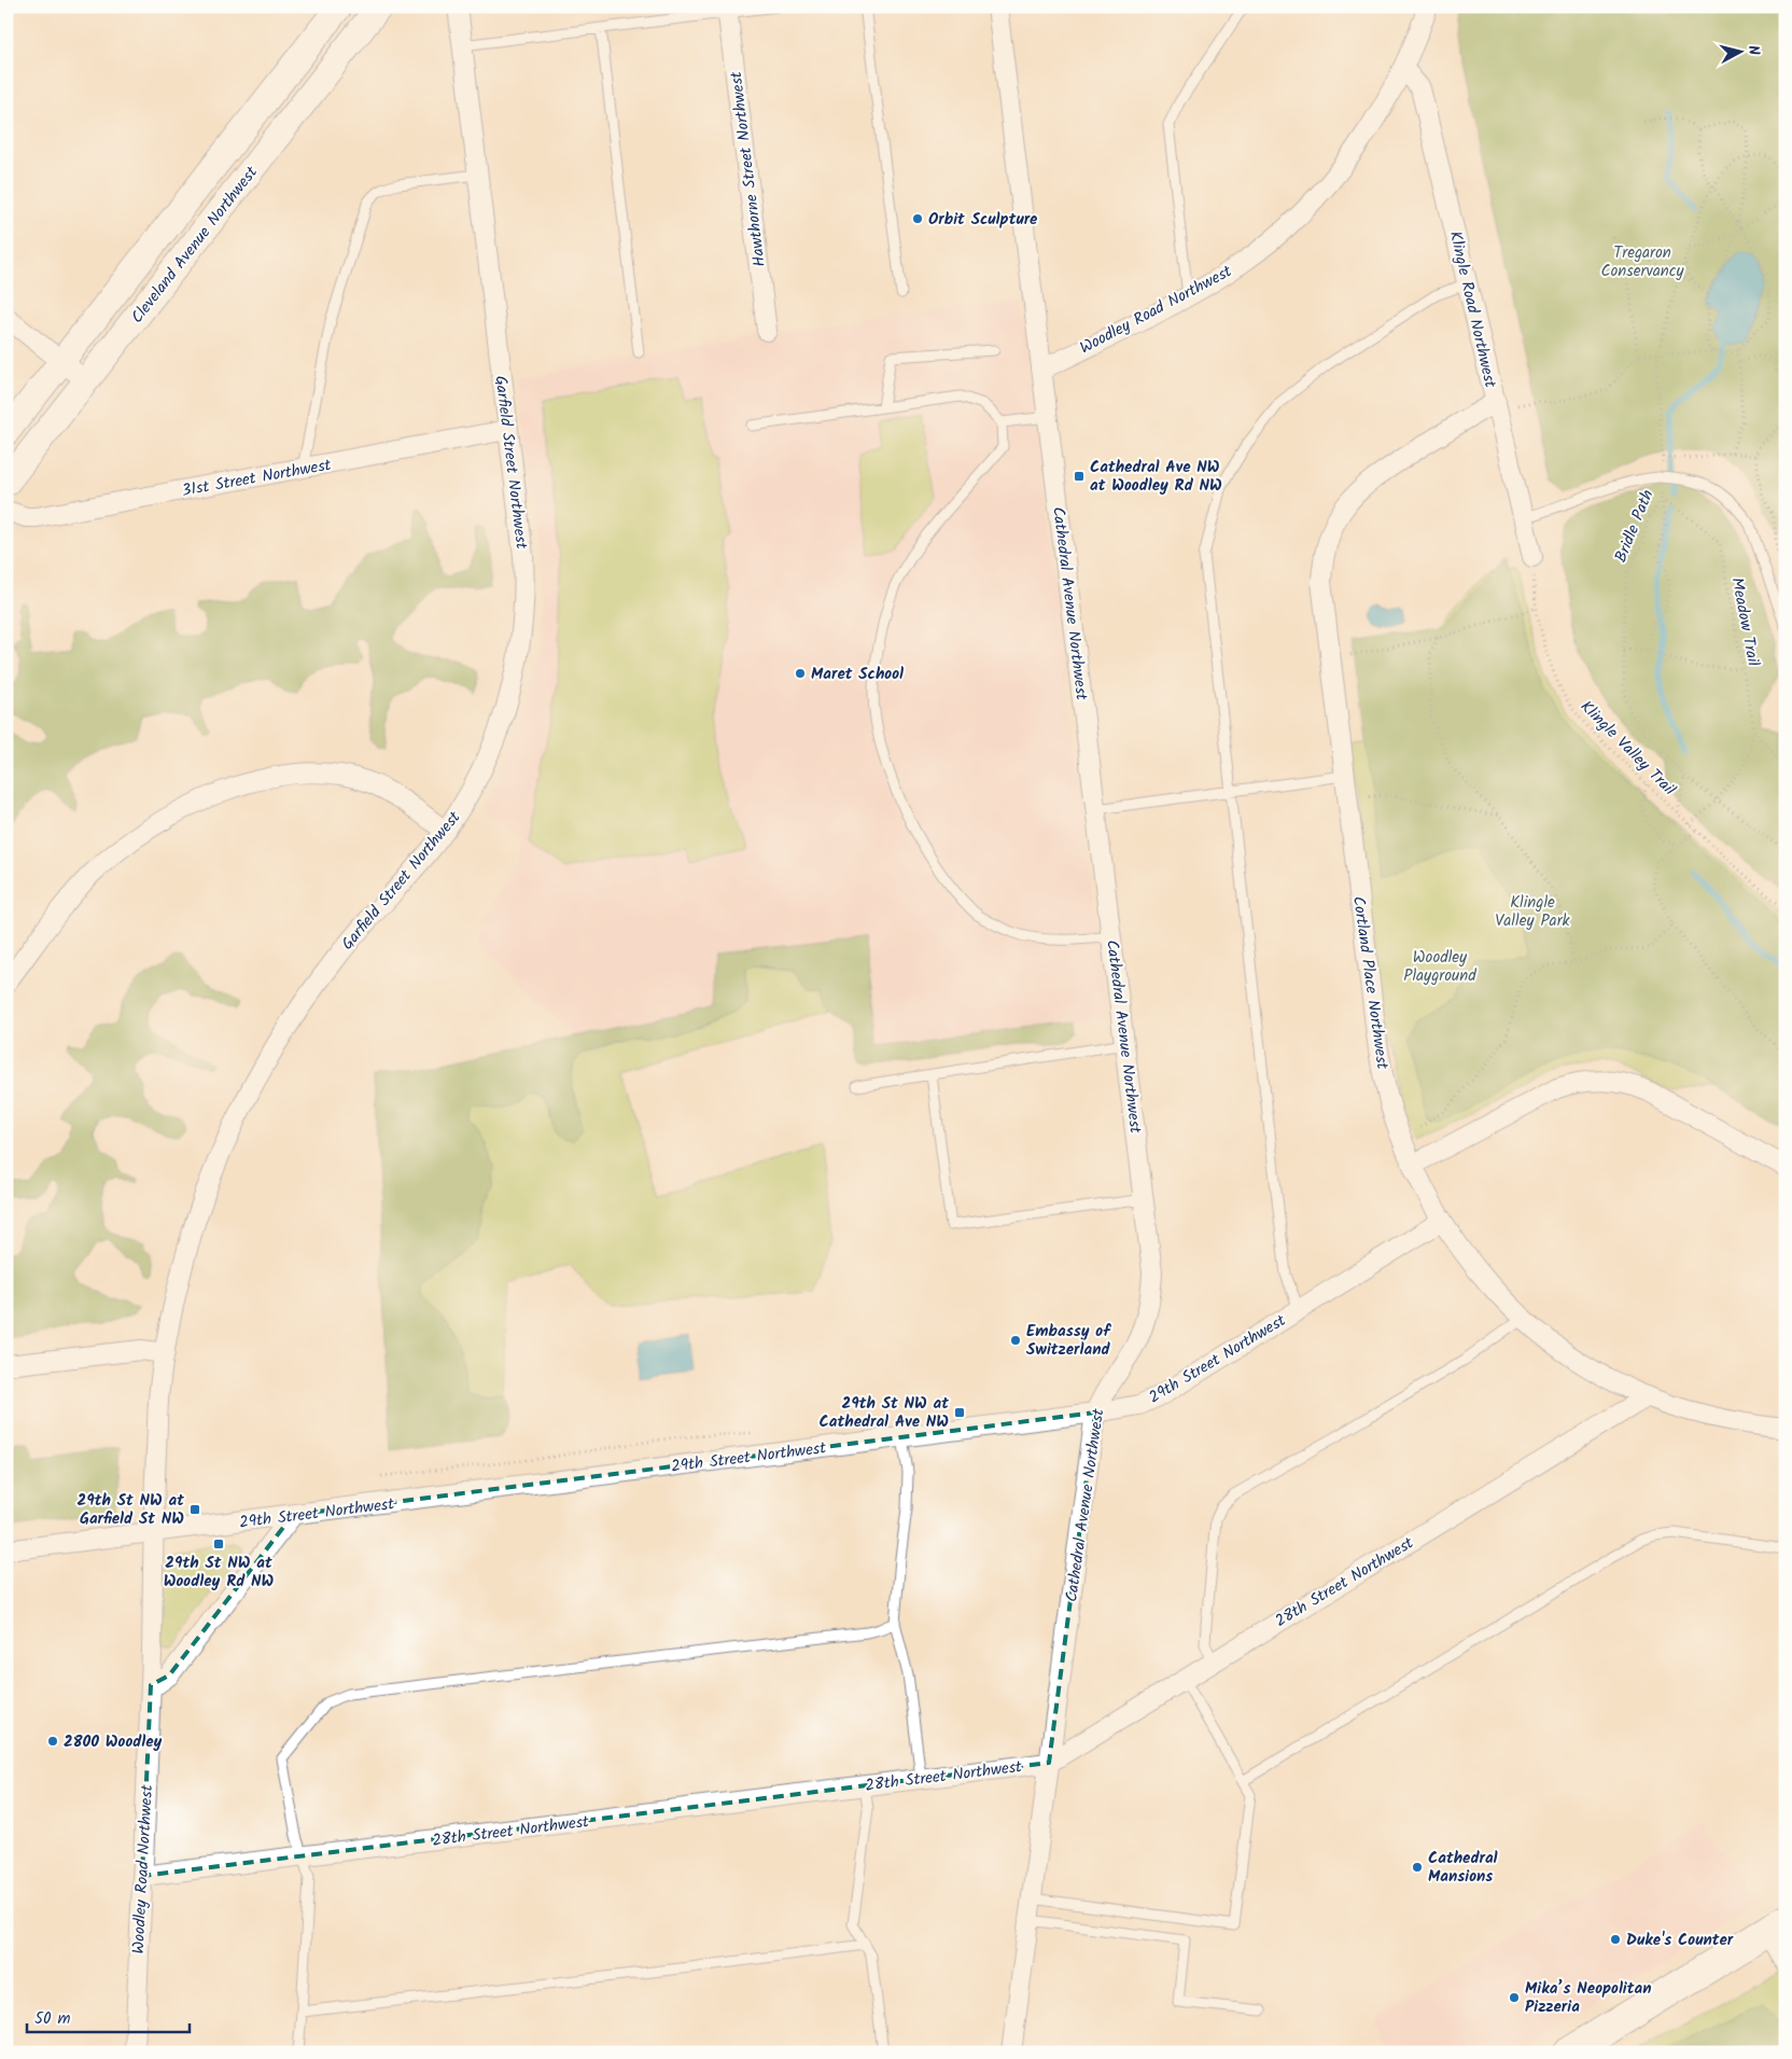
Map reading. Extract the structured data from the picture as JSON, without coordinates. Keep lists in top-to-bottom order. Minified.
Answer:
{"streets":{"main road":["Cleveland Avenue Northwest"],"street":["Hawthorne Street Northwest","Woodley Road Northwest","Klingle Road Northwest","Garfield Street Northwest","31st Street Northwest","Cathedral Avenue Northwest","Cortland Place Northwest","29th Street Northwest","28th Street Northwest"],"path":["Bridle Path","Meadow Trail","Klingle Valley Trail"]},"crossings":[["Woodley Road Northwest","Klingle Road Northwest"],["Woodley Road Northwest","Garfield Street Northwest"],["Woodley Road Northwest","Cathedral Avenue Northwest"],["Woodley Road Northwest","29th Street Northwest"],["Woodley Road Northwest","28th Street Northwest"],["Klingle Road Northwest","Klingle Valley Trail"],["Klingle Road Northwest","Cortland Place Northwest"],["Garfield Street Northwest","31st Street Northwest"],["Garfield Street Northwest","29th Street Northwest"],["Bridle Path","Meadow Trail"],["Cathedral Avenue Northwest","29th Street Northwest"],["Cathedral Avenue Northwest","28th Street Northwest"],["Cortland Place Northwest","29th Street Northwest"],["Cortland Place Northwest","28th Street Northwest"]],"parks":["Tregaron Conservancy","Klingle Valley Park","Woodley Playground"],"places":{"other":["Orbit Sculpture","Maret School","Embassy of Switzerland","2800 Woodley","Cathedral Mansions","Duke's Counter","Mika’s Neopolitan Pizzeria"],"transit":["Cathedral Ave NW at Woodley Rd NW","29th St NW at Cathedral Ave NW","29th St NW at Garfield St NW","29th St NW at Woodley Rd NW"]},"scale_bar":"50 m","north":"right"}
